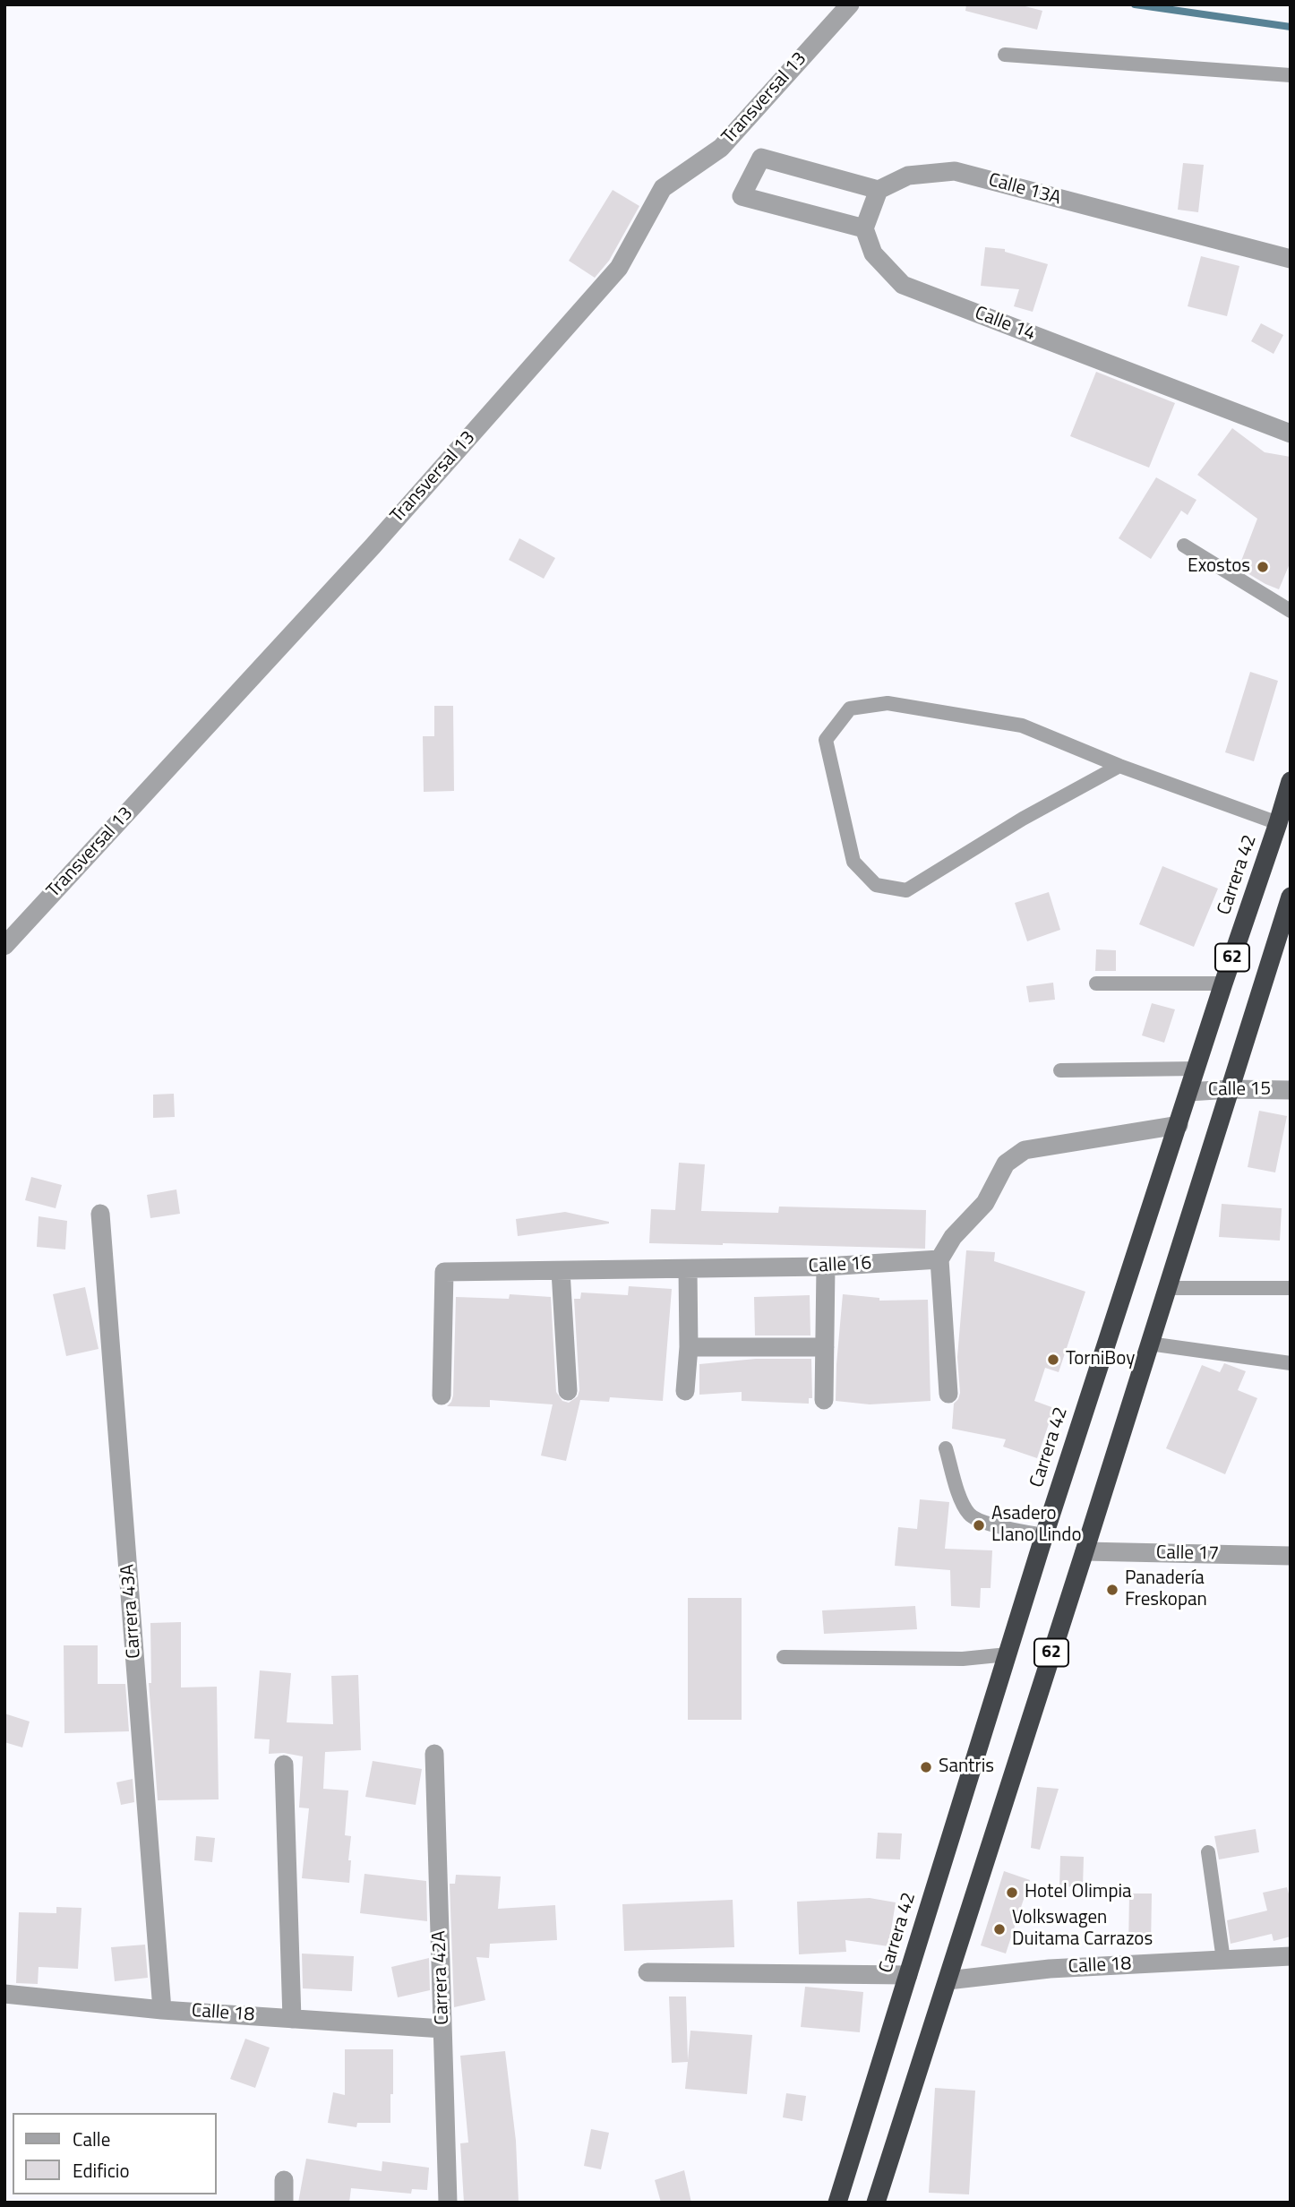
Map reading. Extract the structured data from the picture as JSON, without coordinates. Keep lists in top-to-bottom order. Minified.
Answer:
{"streets":{"highway":["Carrera 42","62"],"street":["Transversal 13","Calle 13A","Calle 14","Calle 15","Calle 16","Calle 17","Carrera 43A","Calle 18","Carrera 42A"]},"crossings":[["Carrera 42","Calle 15"],["62","Calle 15"],["62","Calle 17"],["62","Calle 18"],["Carrera 43A","Calle 18"],["Calle 18","Carrera 42A"]],"places":["Exostos","TorniBoy","Asadero Llano Lindo","Panadería Freskopan","Santris","Hotel Olimpia","Volkswagen Duitama Carrazos"],"legend":["Calle","Edificio"]}
